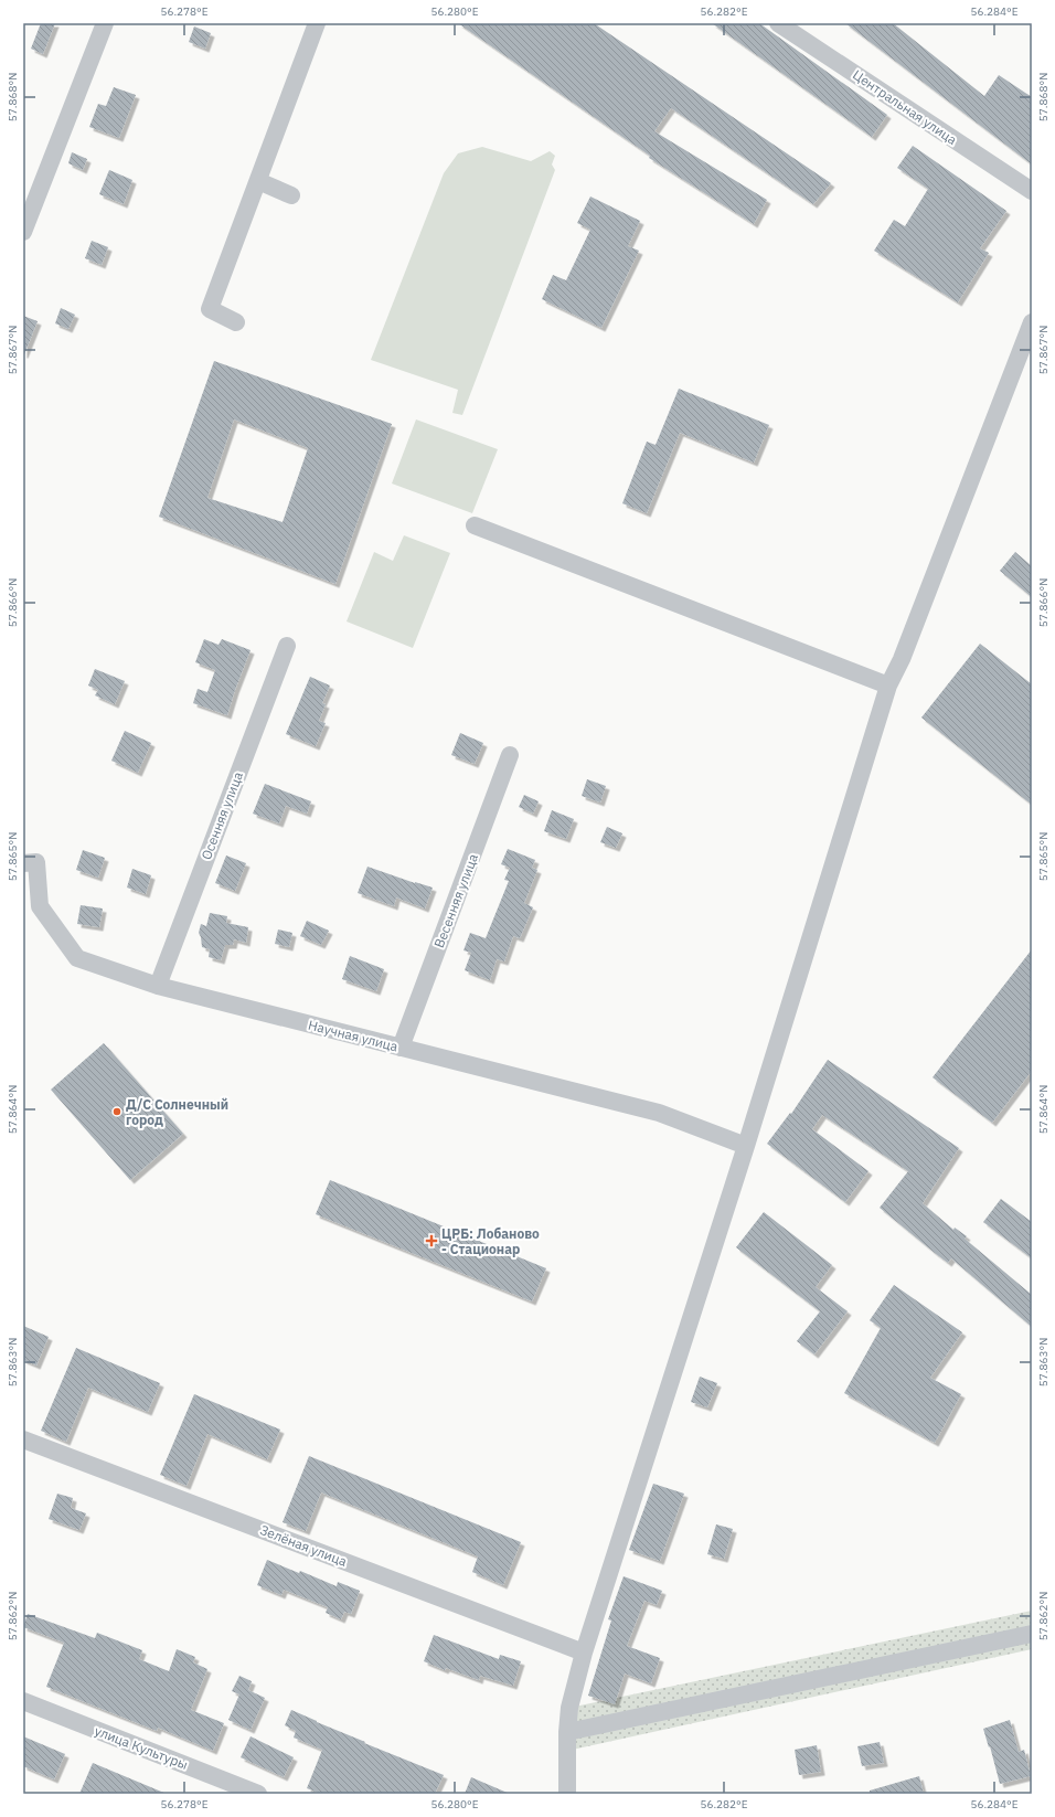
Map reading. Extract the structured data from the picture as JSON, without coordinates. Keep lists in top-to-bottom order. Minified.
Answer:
{"streets":{"street":["Центральная улица","Осенняя улица","Весенняя улица","Научная улица","Зелёная улица","улица Культуры"]},"crossings":[["Осенняя улица","Научная улица"],["Весенняя улица","Научная улица"]],"places":{"other":["Д/С Солнечный город"],"health":["ЦРБ: Лобаново - Стационар"]},"coordinates":["56.278°E","56.280°E","56.282°E","56.284°E","57.868°N","57.867°N","57.866°N","57.865°N","57.864°N","57.863°N","57.862°N"]}
